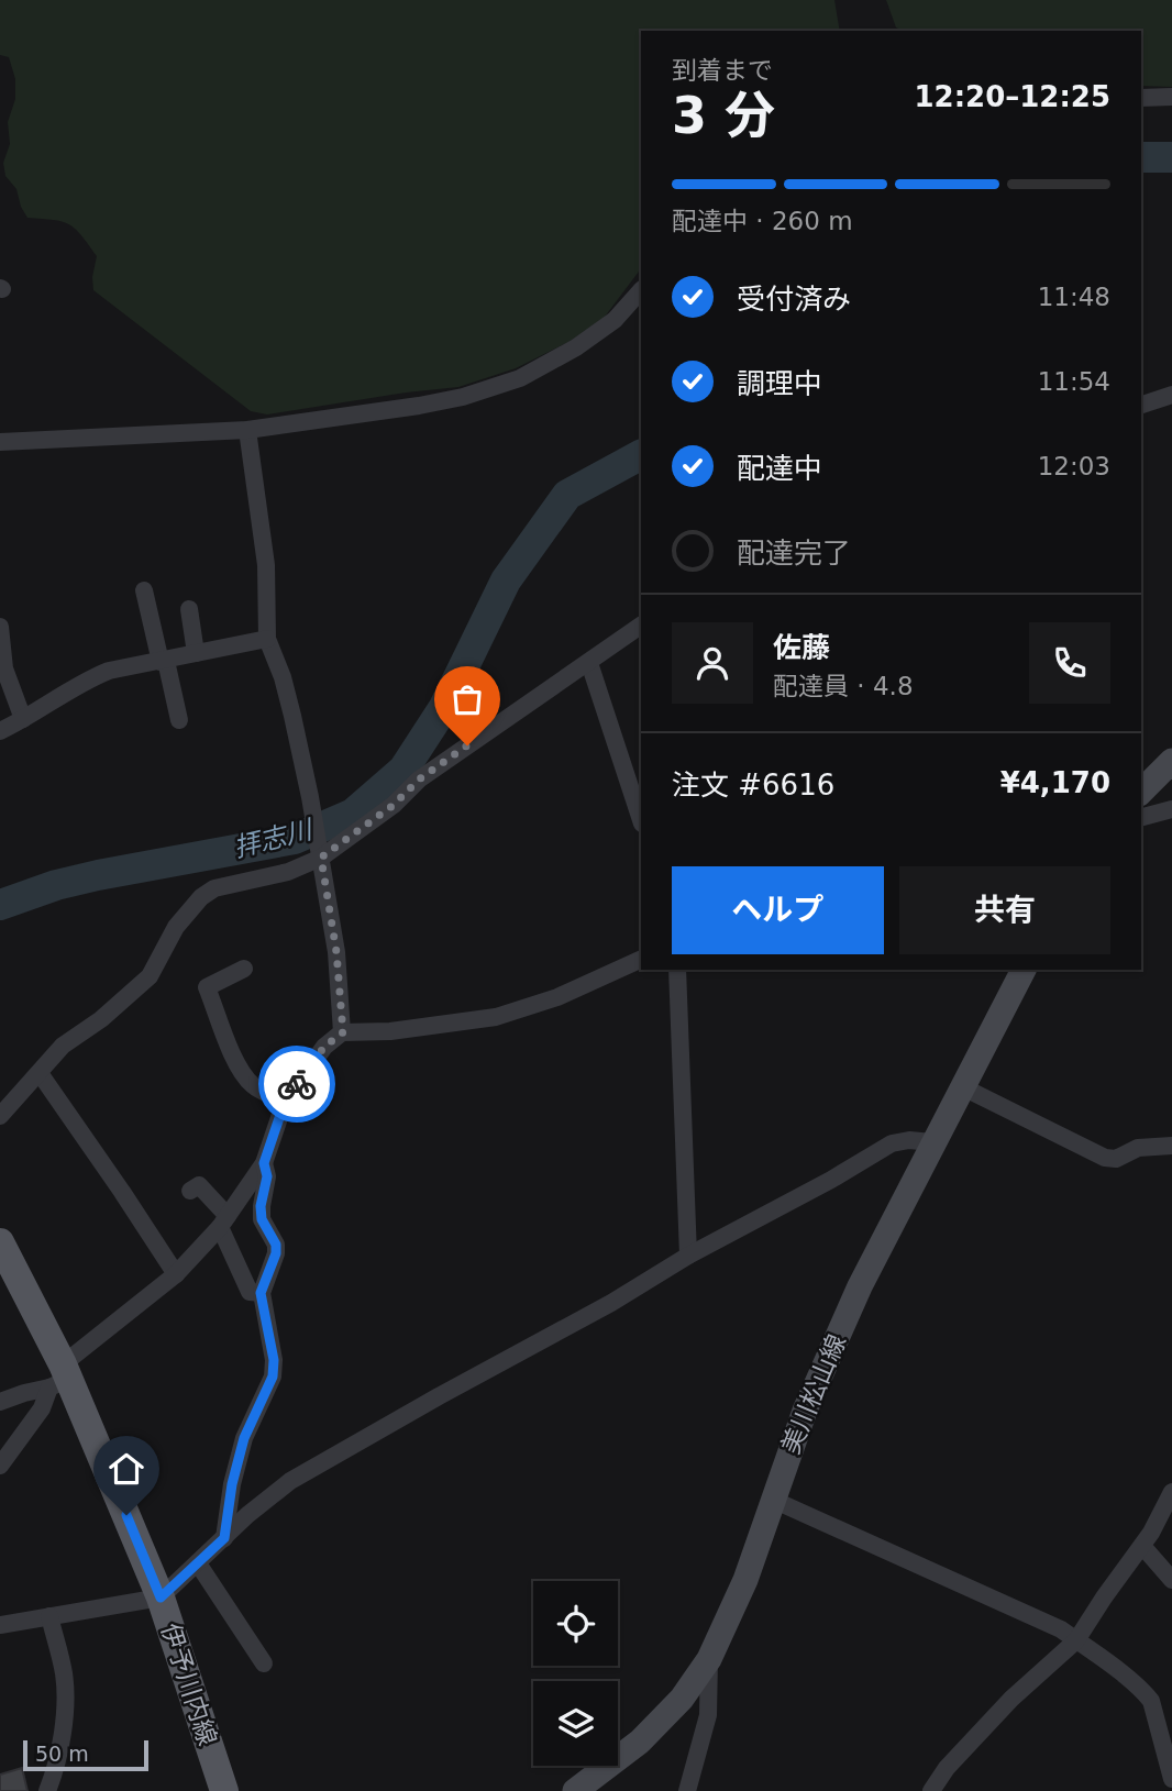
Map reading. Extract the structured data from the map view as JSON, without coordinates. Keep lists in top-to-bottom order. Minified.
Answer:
{"streets":{"main road":["美川松山線","伊予川内線"]},"water":["拝志川"],"scale_bar":"50 m","page":{"heading":["3 分","到着まで","12:20–12:25"],"panel":["佐藤","配達員 · 4.8","注文 #6616","¥4,170"],"bar":"配達中 · 260 m","list":[["受付済み","11:48"],["調理中","11:54"],["配達中","12:03"],"配達完了"],"buttons":["ヘルプ","共有"],"scale":"50 m"}}
